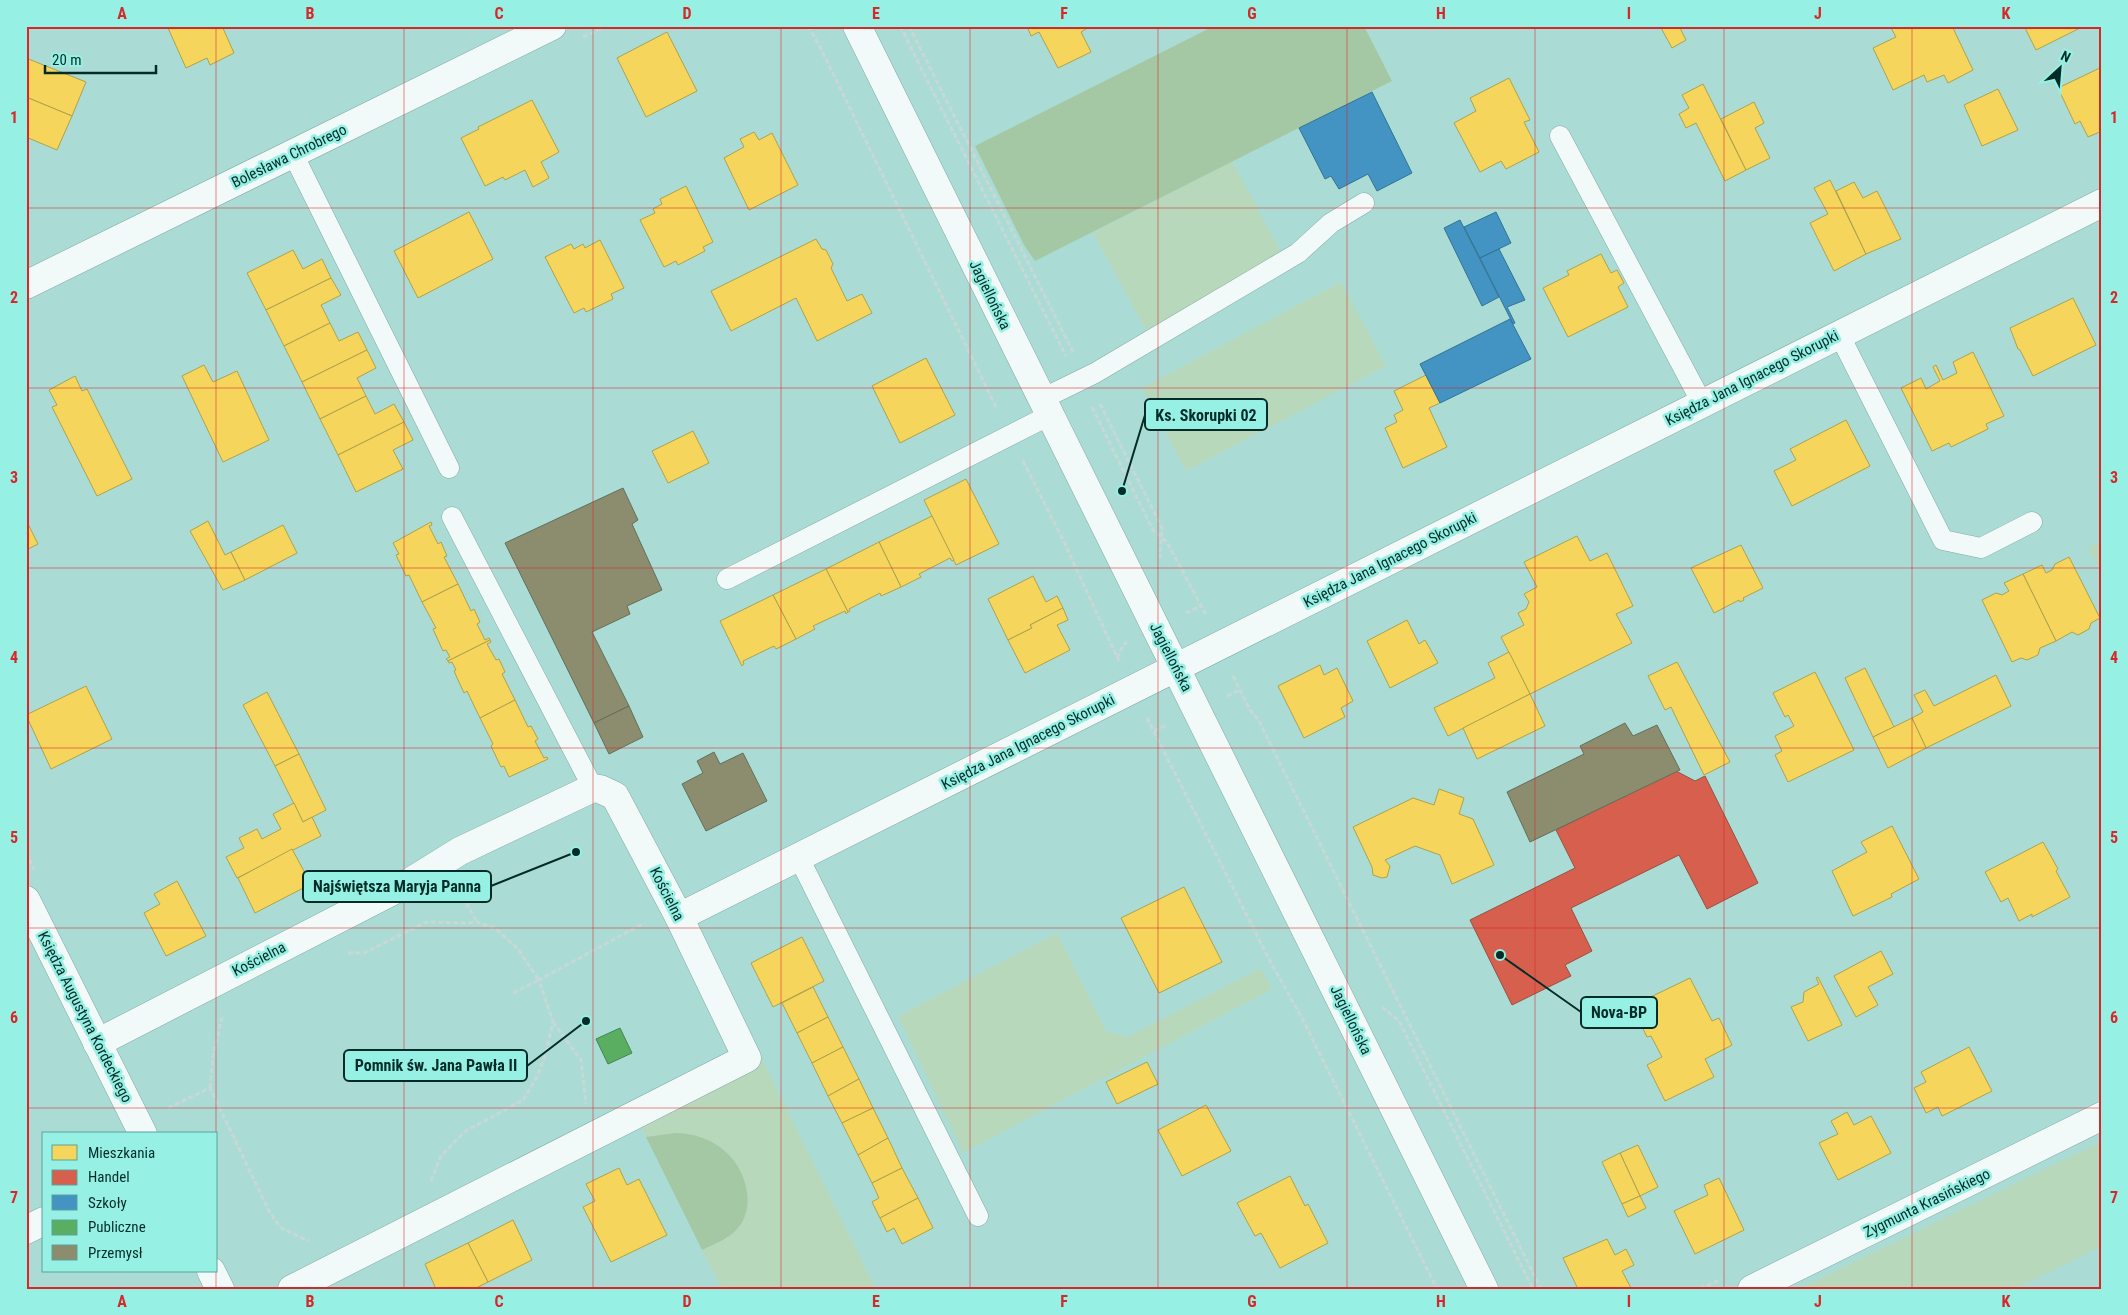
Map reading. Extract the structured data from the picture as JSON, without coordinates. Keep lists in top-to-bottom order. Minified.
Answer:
{"streets":{"street":["Bolesława Chrobrego","Jagiellońska","Księdza Jana Ignacego Skorupki","Kościelna","Księdza Augustyna Kordeckiego","Zygmunta Krasińskiego"]},"crossings":[["Jagiellońska","Księdza Jana Ignacego Skorupki"],["Księdza Jana Ignacego Skorupki","Kościelna"],["Kościelna","Księdza Augustyna Kordeckiego"]],"places":["Ks. Skorupki 02","Najświętsza Maryja Panna","Nova-BP","Pomnik św. Jana Pawła II"],"legend":["Mieszkania","Handel","Szkoły","Publiczne","Przemysł"],"scale_bar":"20 m","north":"top right","grid":{"columns":["A","B","C","D","E","F","G","H","I","J","K"],"rows":["1","2","3","4","5","6","7"]}}
